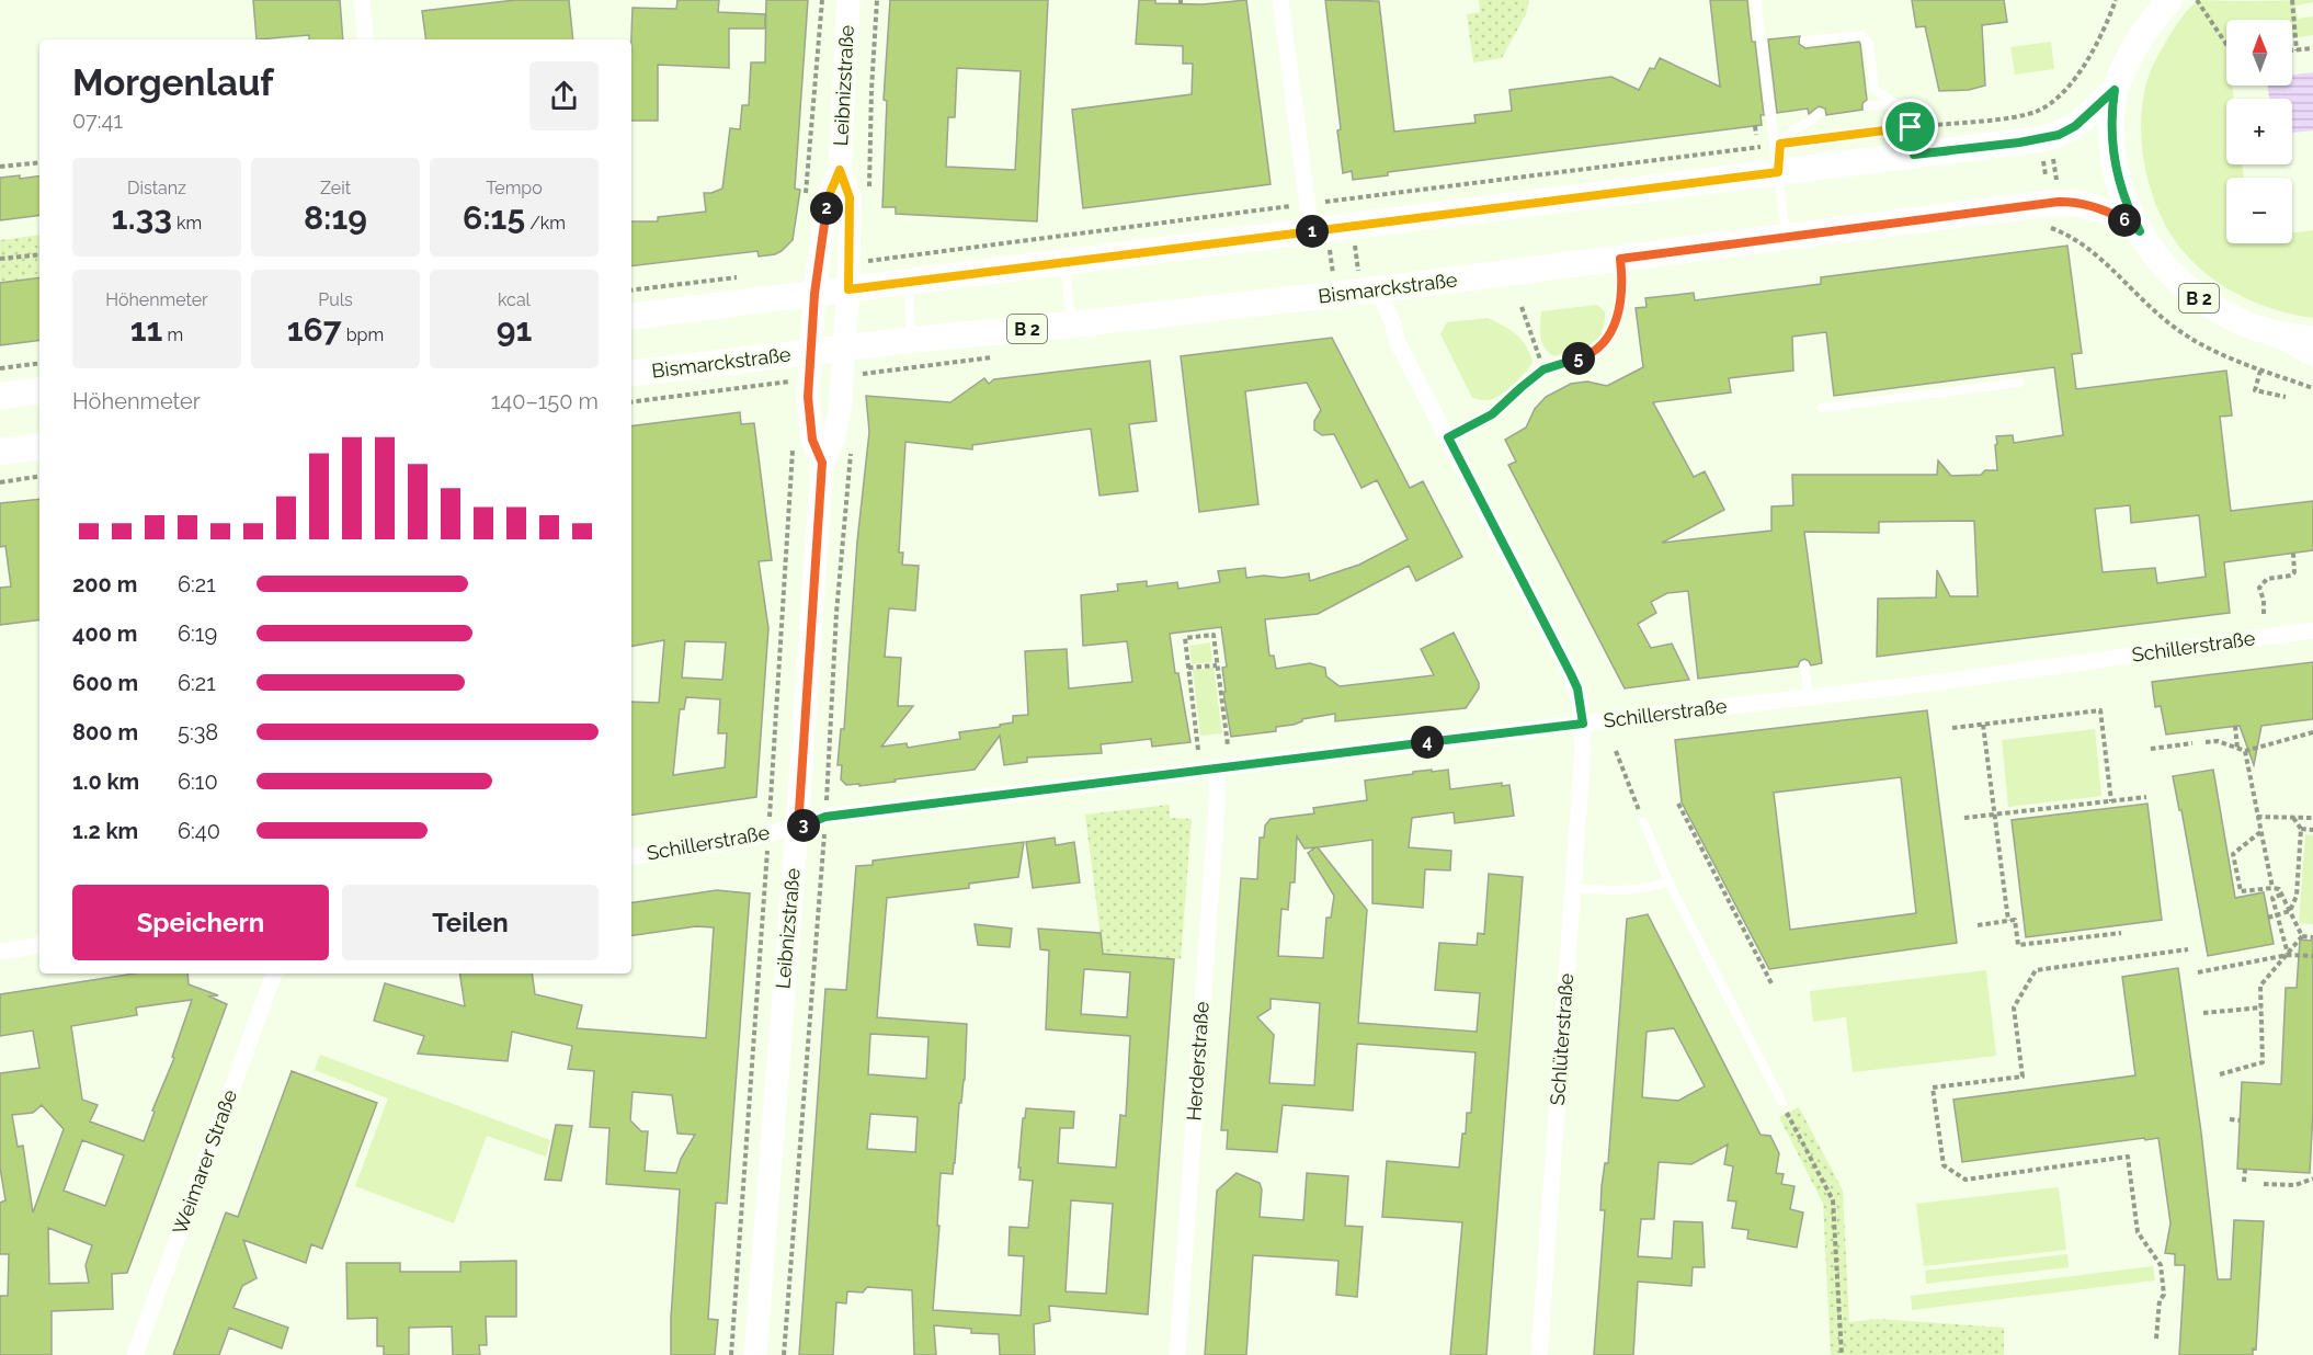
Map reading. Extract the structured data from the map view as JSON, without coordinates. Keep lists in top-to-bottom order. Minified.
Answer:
{"streets":{"main road":["Bismarckstraße","B 2"],"street":["Leibnizstraße","Schillerstraße","Schlüterstraße","Herderstraße","Weimarer Straße"]},"crossings":[["Leibnizstraße","Bismarckstraße"],["Leibnizstraße","Schillerstraße"],["Bismarckstraße","B 2"],["Bismarckstraße","Schlüterstraße"],["Schillerstraße","Schlüterstraße"],["Schillerstraße","Herderstraße"]],"north":"top","page":{"map_buttons":["+","−"],"heading":["Morgenlauf","07:41"],"stats":[["Distanz","1.33 km"],["Zeit","8:19"],["Tempo","6:15 /km"],["Höhenmeter","11 m"],["Puls","167 bpm"],["kcal","91"]],"pins":["2","6","1","5","4","3"],"chart":["Höhenmeter","140–150 m"],"list":[{"name":"200 m","note":"6:21"},{"name":"400 m","note":"6:19"},{"name":"600 m","note":"6:21"},{"name":"800 m","note":"5:38"},{"name":"1.0 km","note":"6:10"},{"name":"1.2 km","note":"6:40"}],"buttons":["Speichern","Teilen"]}}
